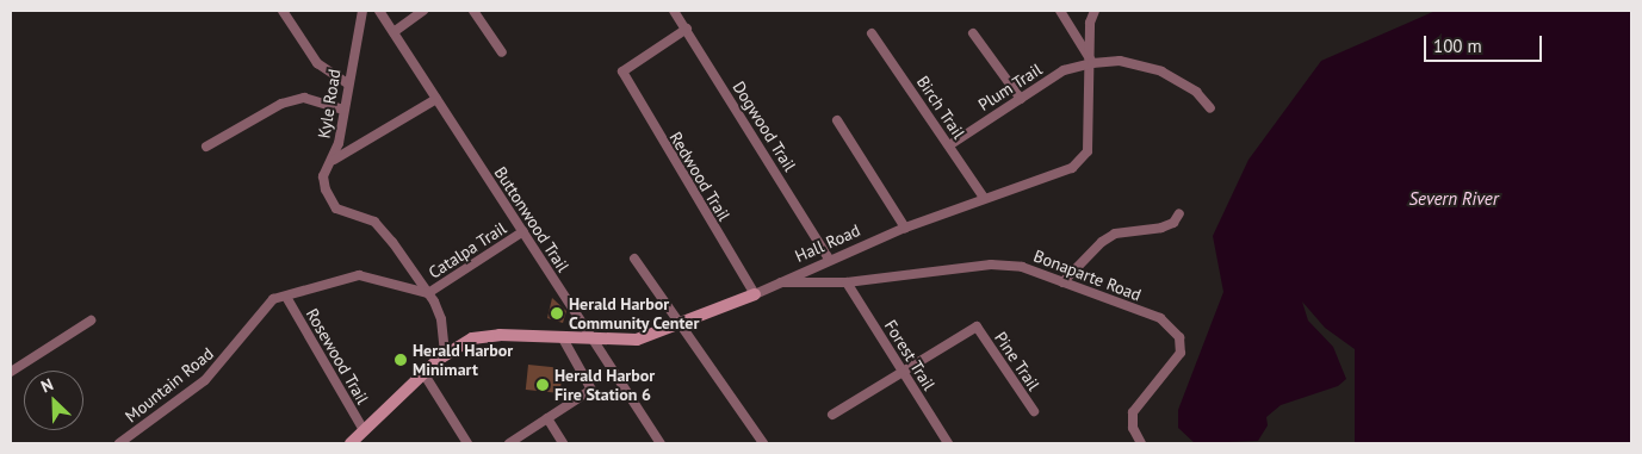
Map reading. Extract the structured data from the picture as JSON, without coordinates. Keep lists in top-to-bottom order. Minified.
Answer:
{"streets":{"street":["Plum Trail","Kyle Road","Birch Trail","Dogwood Trail","Redwood Trail","Buttonwood Trail","Hall Road","Catalpa Trail","Bonaparte Road","Forest Trail","Rosewood Trail","Pine Trail","Mountain Road"]},"crossings":[["Plum Trail","Birch Trail"],["Plum Trail","Hall Road"],["Kyle Road","Catalpa Trail"],["Kyle Road","Mountain Road"],["Birch Trail","Hall Road"],["Dogwood Trail","Redwood Trail"],["Dogwood Trail","Hall Road"],["Redwood Trail","Hall Road"],["Buttonwood Trail","Hall Road"],["Buttonwood Trail","Catalpa Trail"],["Hall Road","Bonaparte Road"],["Hall Road","Rosewood Trail"],["Catalpa Trail","Mountain Road"],["Bonaparte Road","Forest Trail"],["Forest Trail","Pine Trail"],["Rosewood Trail","Mountain Road"]],"water":["Severn River"],"places":["Herald Harbor Community Center","Herald Harbor Minimart","Herald Harbor Fire Station 6"],"scale_bar":"100 m","north":"top left"}
